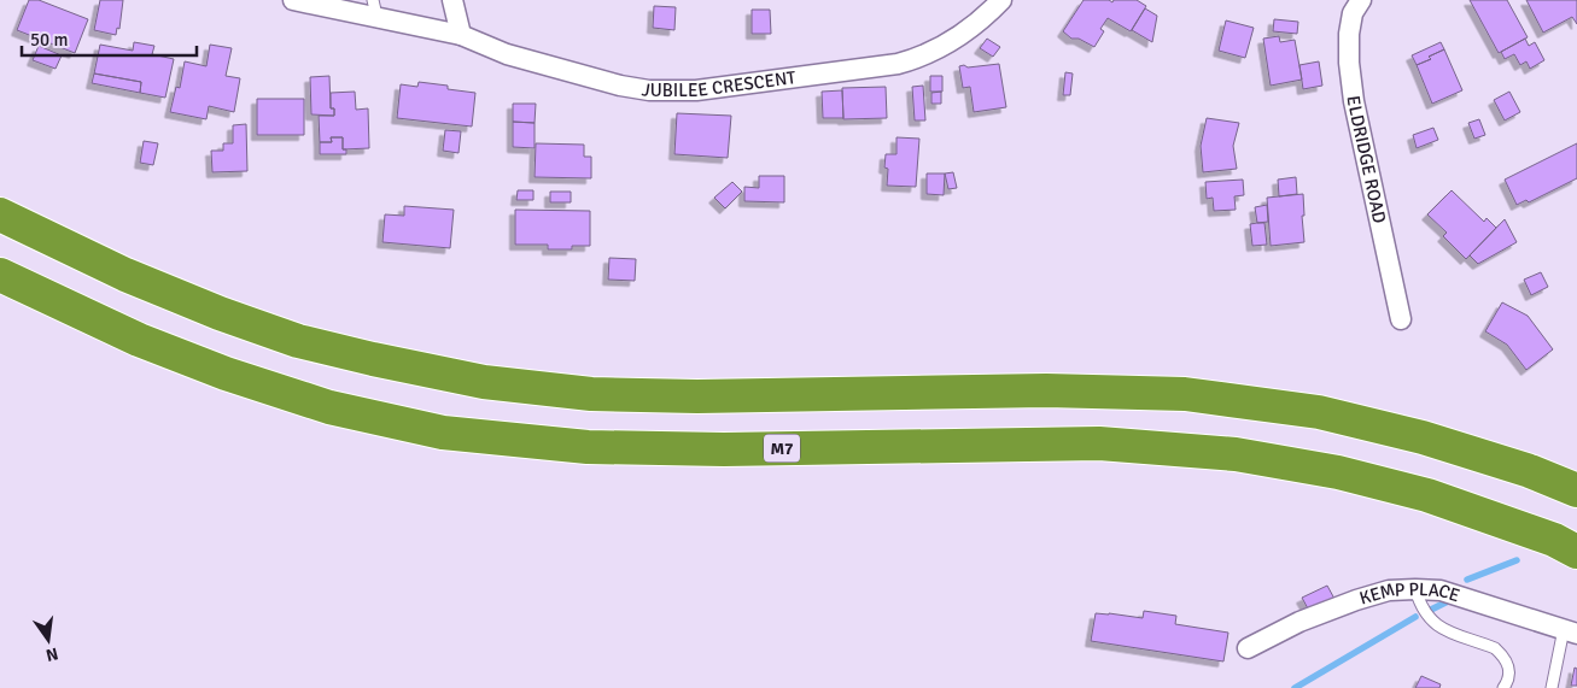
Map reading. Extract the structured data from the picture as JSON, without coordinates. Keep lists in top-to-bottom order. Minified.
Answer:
{"streets":{"highway":["M7"],"street":["JUBILEE CRESCENT","ELDRIDGE ROAD","KEMP PLACE"]},"scale_bar":"50 m","north":"bottom"}
